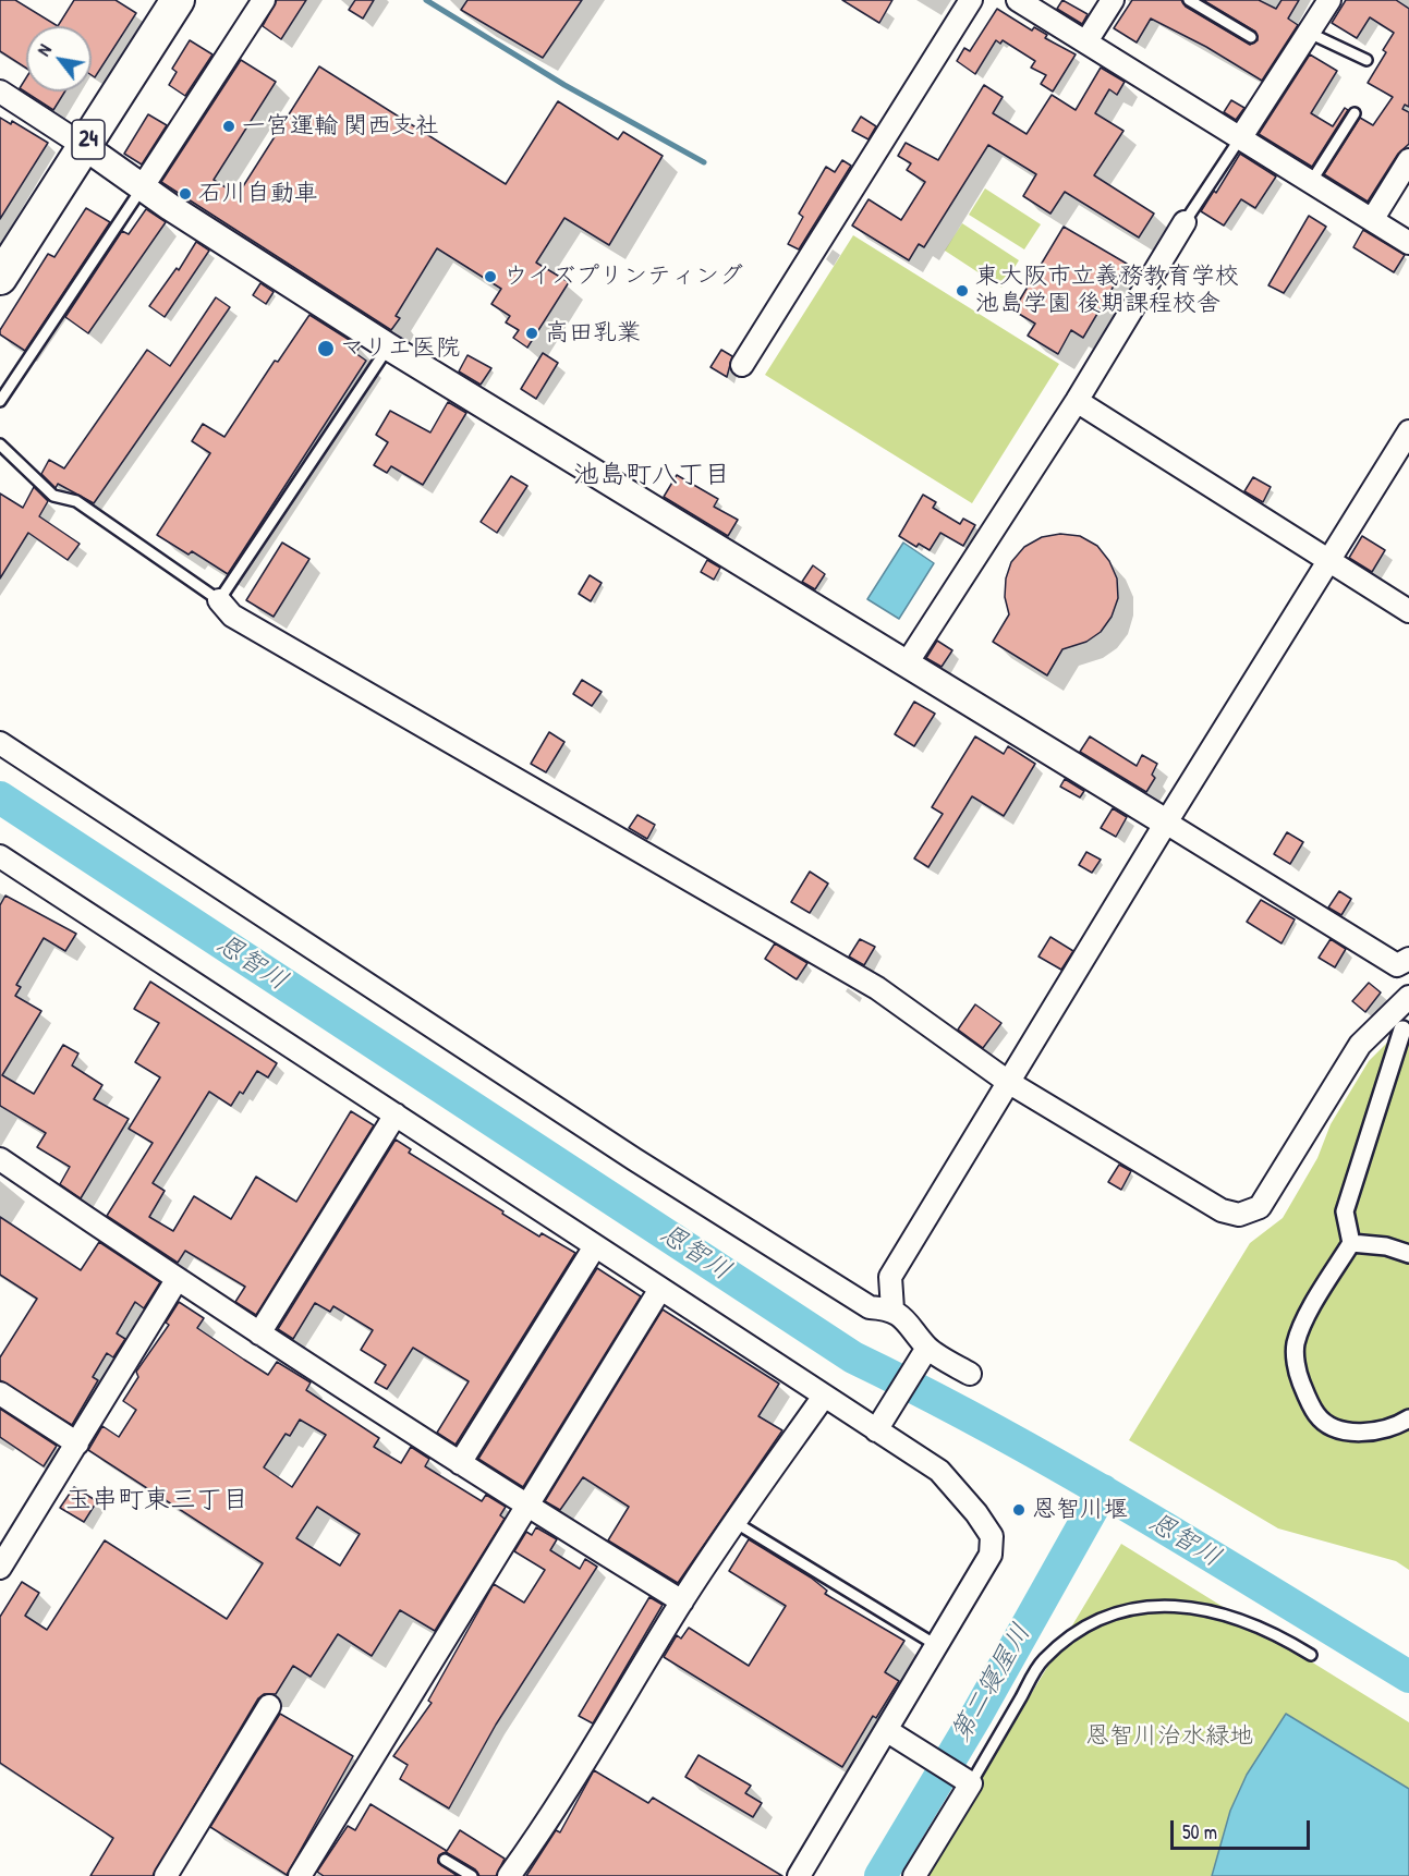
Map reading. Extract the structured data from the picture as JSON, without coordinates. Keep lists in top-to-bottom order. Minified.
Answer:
{"streets":{"main road":["24"]},"districts":["池島町八丁目","玉串町東三丁目"],"water":["恩智川","第二寝屋川"],"parks":["恩智川治水緑地"],"places":["一宮運輸 関西支社","石川自動車","ウイズプリンティング","東大阪市立義務教育学校 池島学園 後期課程校舎","高田乳業","マリエ医院","恩智川堰"],"scale_bar":"50 m","north":"top left"}
